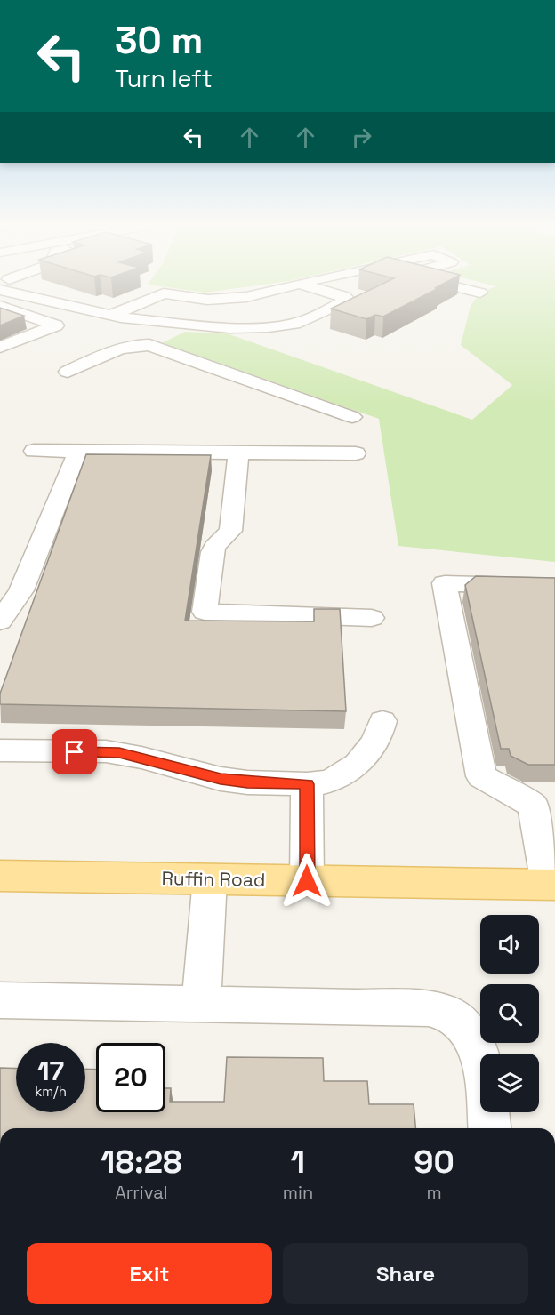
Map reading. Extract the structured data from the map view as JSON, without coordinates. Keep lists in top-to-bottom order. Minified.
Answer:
{"streets":{"main road":["Ruffin Road"]},"page":{"turn":["30 m","Turn left"],"speed":"17 km/h","limit":"20","eta":["18:28","Arrival","1","min","90","m"],"buttons":["Exit","Share"]}}
